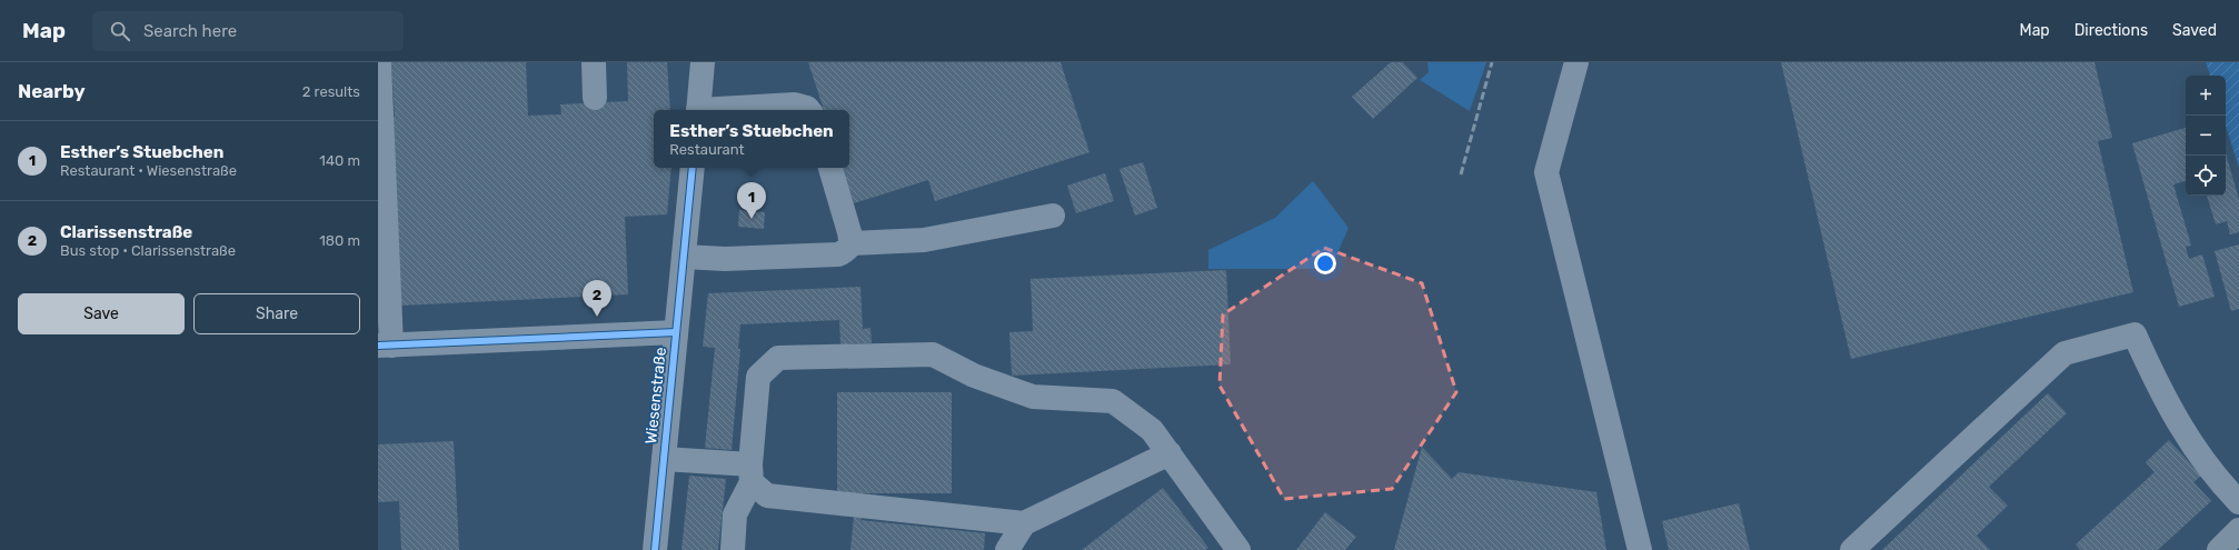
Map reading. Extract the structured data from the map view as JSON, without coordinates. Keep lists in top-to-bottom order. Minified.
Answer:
{"streets":{"street":["Wiesenstraße"]},"page":{"header":"Map","search":"Search here","nav":["Map","Directions","Saved"],"heading":["Nearby","2 results"],"map_buttons":["+","−"],"popup":["Esther’s Stuebchen","Restaurant"],"list":[{"mark":"1","name":"Esther’s Stuebchen","note":"Restaurant · Wiesenstraße","value":"140 m"},{"mark":"2","name":"Clarissenstraße","note":"Bus stop · Clarissenstraße","value":"180 m"}],"pins":["1","2"],"buttons":["Save","Share"]}}
